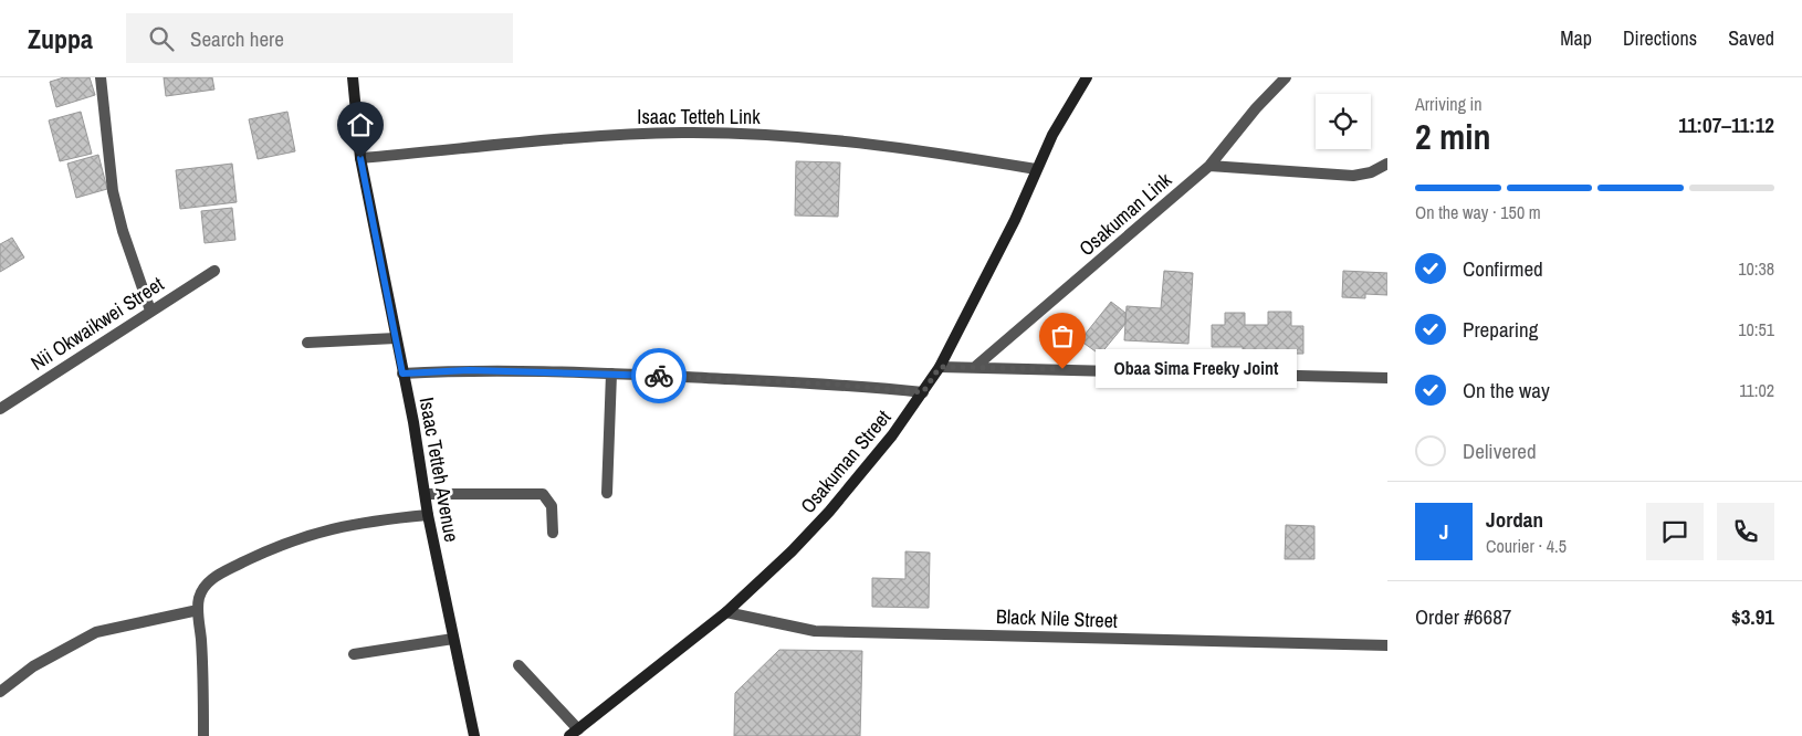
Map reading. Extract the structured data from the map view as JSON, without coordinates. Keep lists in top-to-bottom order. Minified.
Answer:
{"streets":{"street":["Isaac Tetteh Link","Osakuman Link","Nii Okwaikwei Street","Osakuman Street","Isaac Tetteh Avenue","Black Nile Street"]},"crossings":[["Isaac Tetteh Link","Osakuman Street"],["Isaac Tetteh Link","Isaac Tetteh Avenue"],["Osakuman Street","Black Nile Street"]],"places":["Obaa Sima Freeky Joint"],"page":{"header":"Zuppa","search":"Search here","nav":["Map","Directions","Saved"],"heading":["2 min","Arriving in","11:07–11:12"],"panel":["Jordan","Courier · 4.5","Order #6687","$3.91"],"bar":"On the way · 150 m","list":[["Confirmed","10:38"],["Preparing","10:51"],["On the way","11:02"],"Delivered"],"bubble":"Obaa Sima Freeky Joint","round":"J"}}
